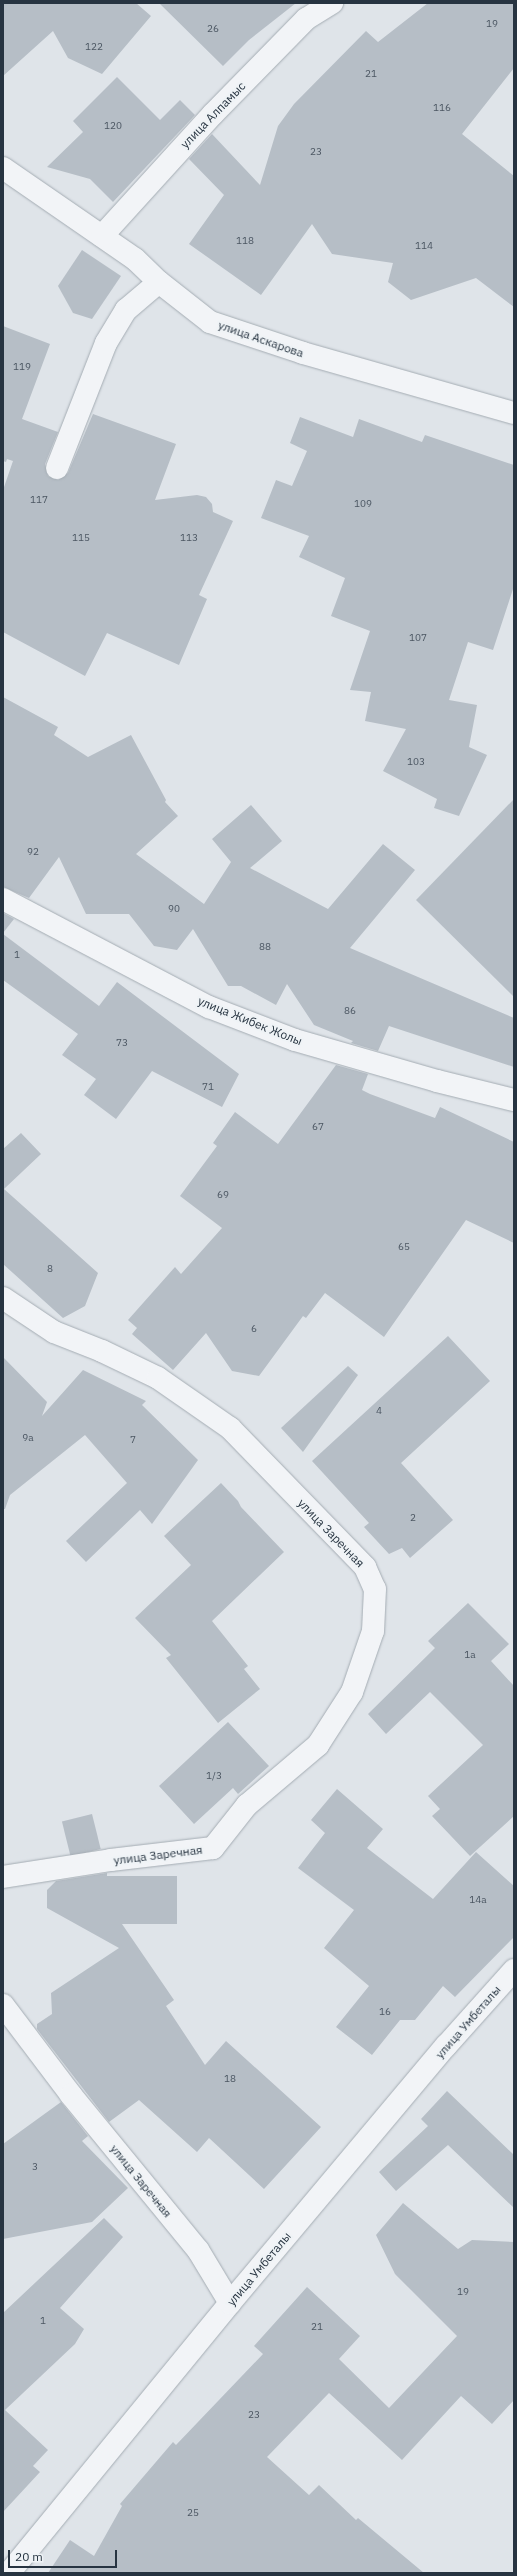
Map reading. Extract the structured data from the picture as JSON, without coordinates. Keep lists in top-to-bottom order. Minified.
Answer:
{"streets":{"street":["улица Алпамыс","улица Аскарова","улица Жибек Жолы","улица Заречная","улица Умбеталы"]},"crossings":[["улица Алпамыс","улица Аскарова"],["улица Заречная","улица Умбеталы"]],"house_numbers":["19","26","122","21","116","120","23","118","114","119","117","109","115","113","107","103","92","90","88","1","86","73","71","67","69","65","8","6","4","9а","7","2","1а","1/3","14а","16","18","3","19","1","21","23","25"],"scale_bar":"20 m"}
